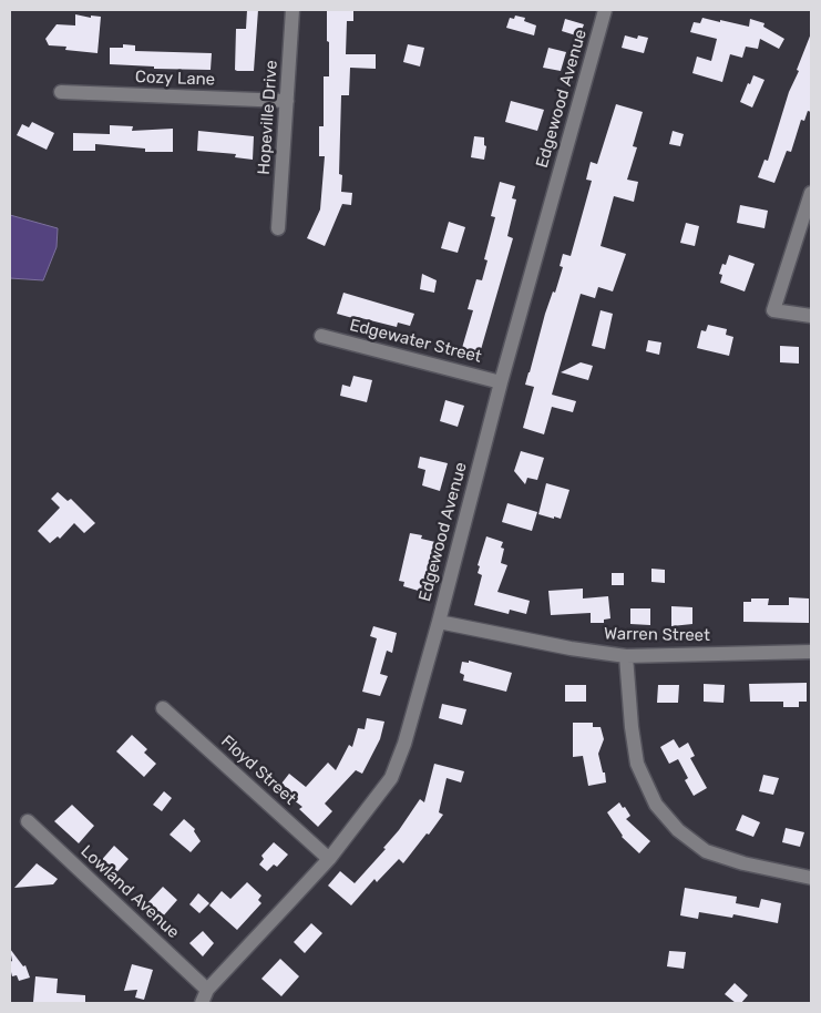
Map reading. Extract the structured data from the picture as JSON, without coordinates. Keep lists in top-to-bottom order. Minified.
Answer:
{"streets":{"street":["Cozy Lane","Edgewood Avenue","Hopeville Drive","Edgewater Street","Warren Street","Floyd Street","Lowland Avenue"]},"crossings":[["Cozy Lane","Hopeville Drive"],["Edgewood Avenue","Edgewater Street"],["Edgewood Avenue","Warren Street"],["Edgewood Avenue","Floyd Street"],["Edgewood Avenue","Lowland Avenue"]]}
